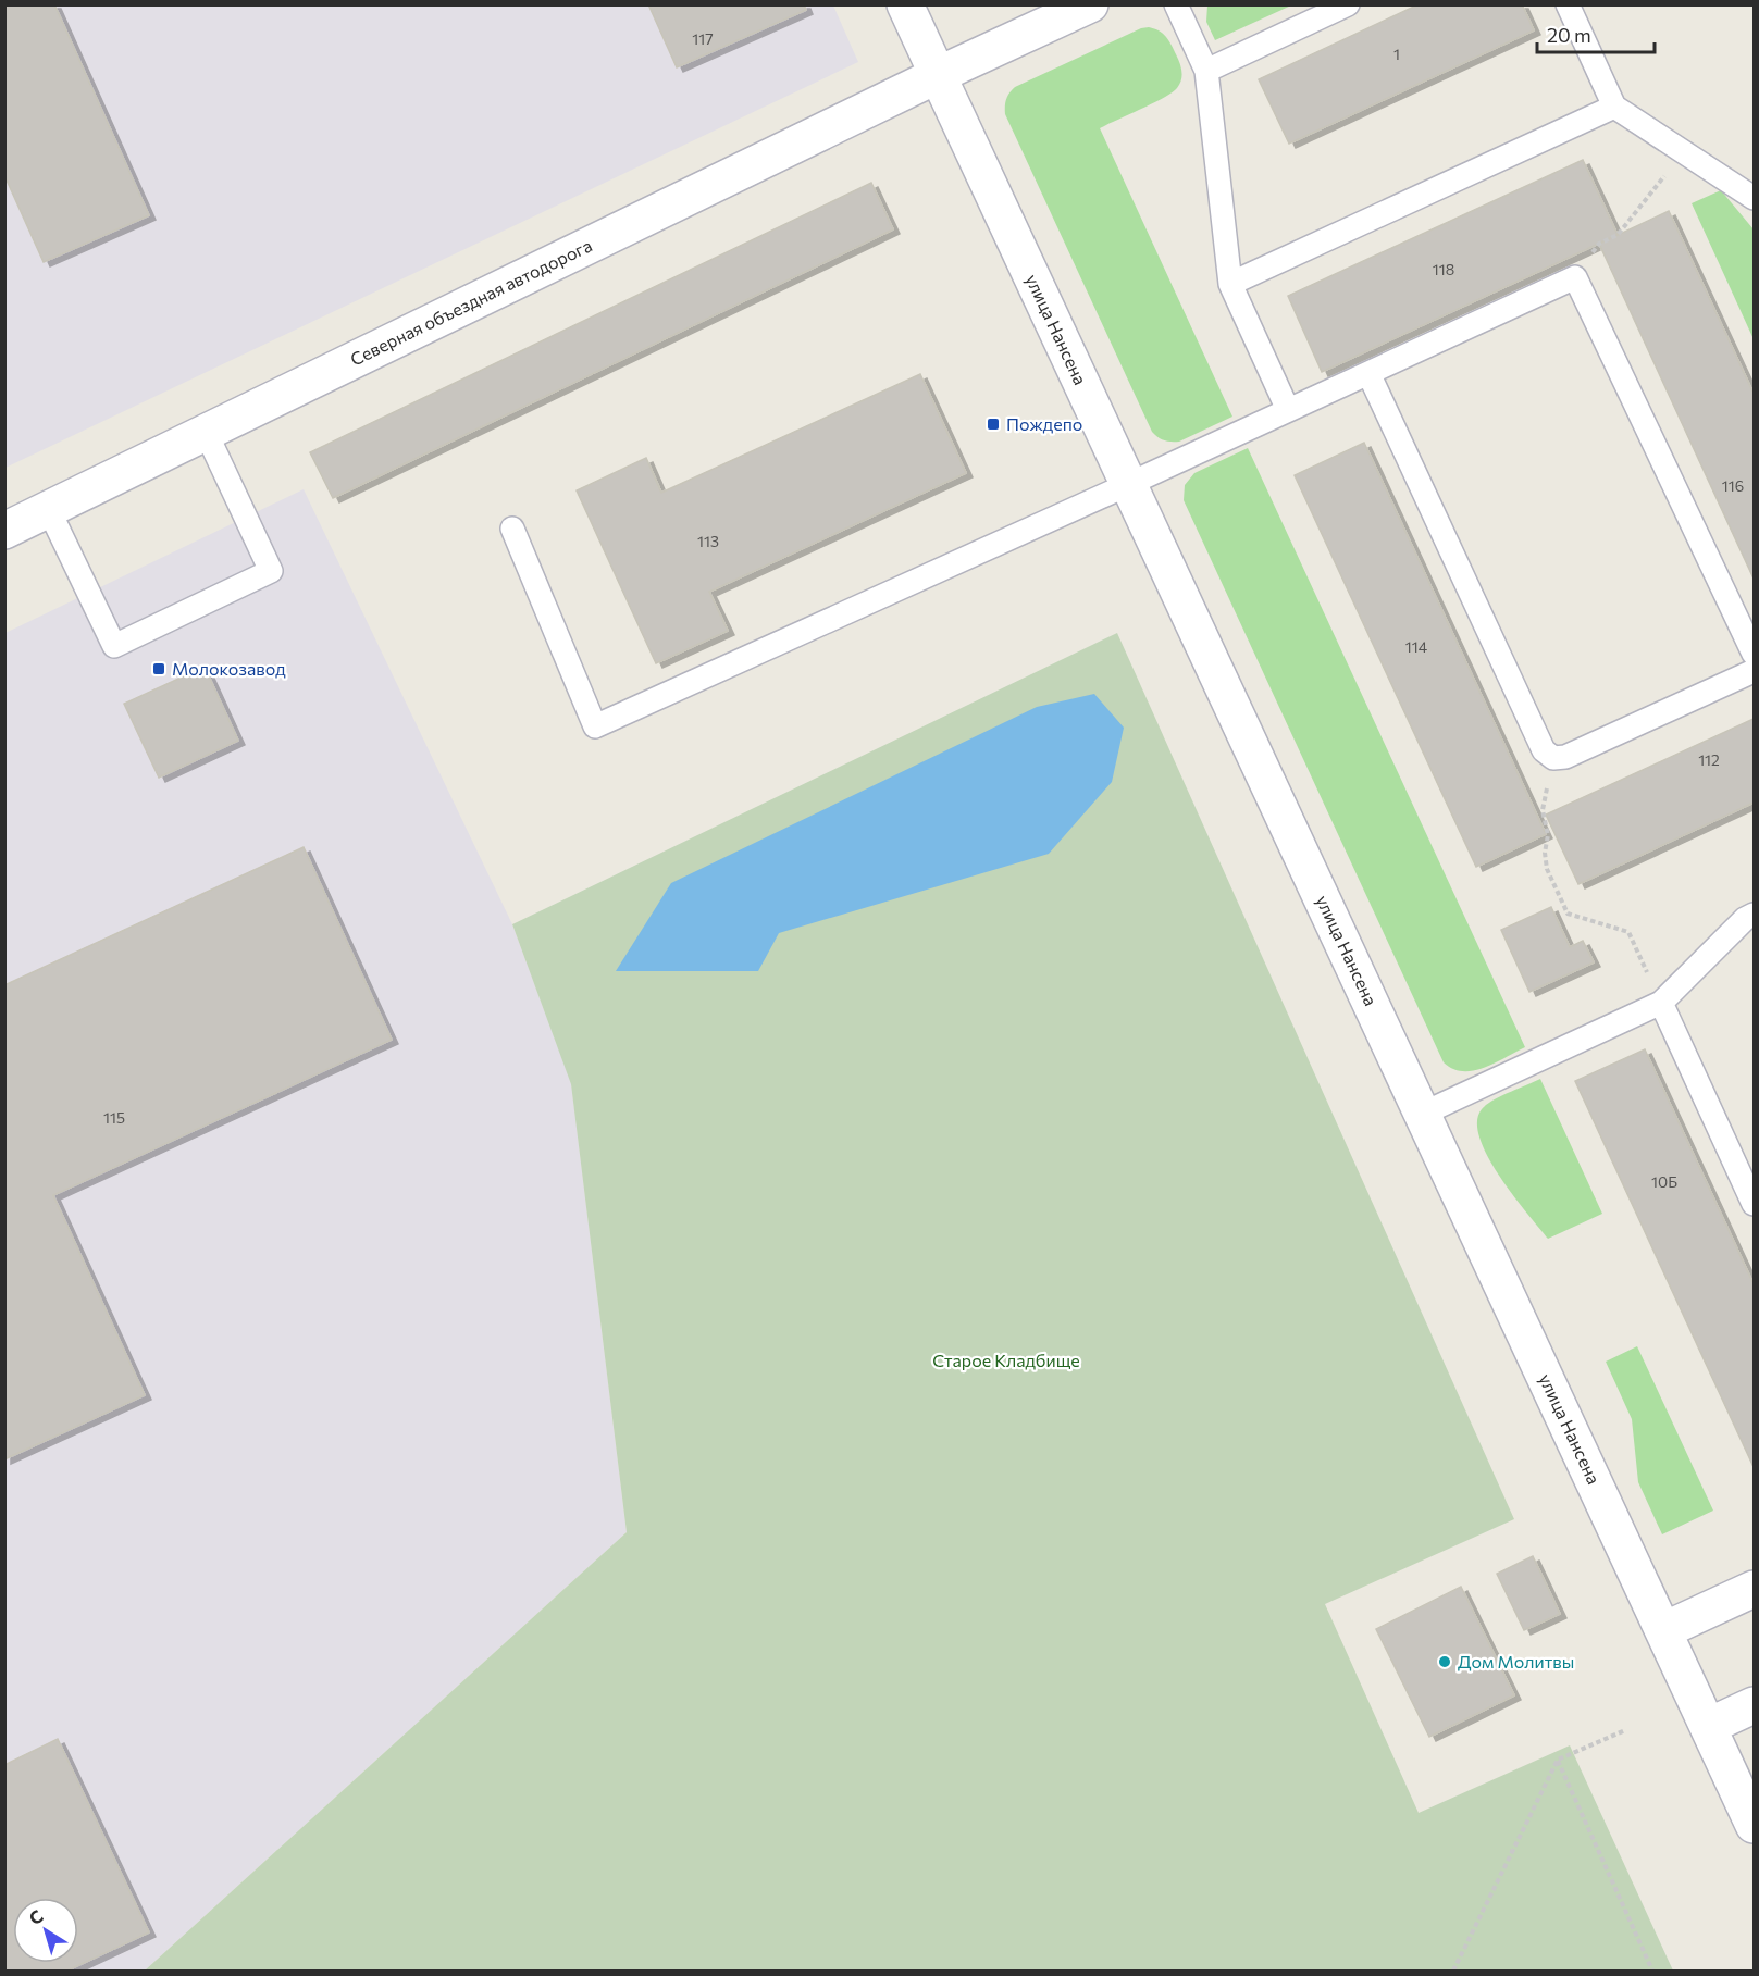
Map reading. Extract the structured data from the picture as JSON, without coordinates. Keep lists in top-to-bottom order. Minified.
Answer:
{"streets":{"street":["Северная объездная автодорога","улица Нансена"]},"crossings":[["Северная объездная автодорога","улица Нансена"]],"parks":["Старое Кладбище"],"places":{"transit":["Пождепо","Молокозавод"],"other":["Дом Молитвы"]},"house_numbers":["117","1","118","116","113","114","112","115","10Б"],"scale_bar":"20 m","north":"top left"}
